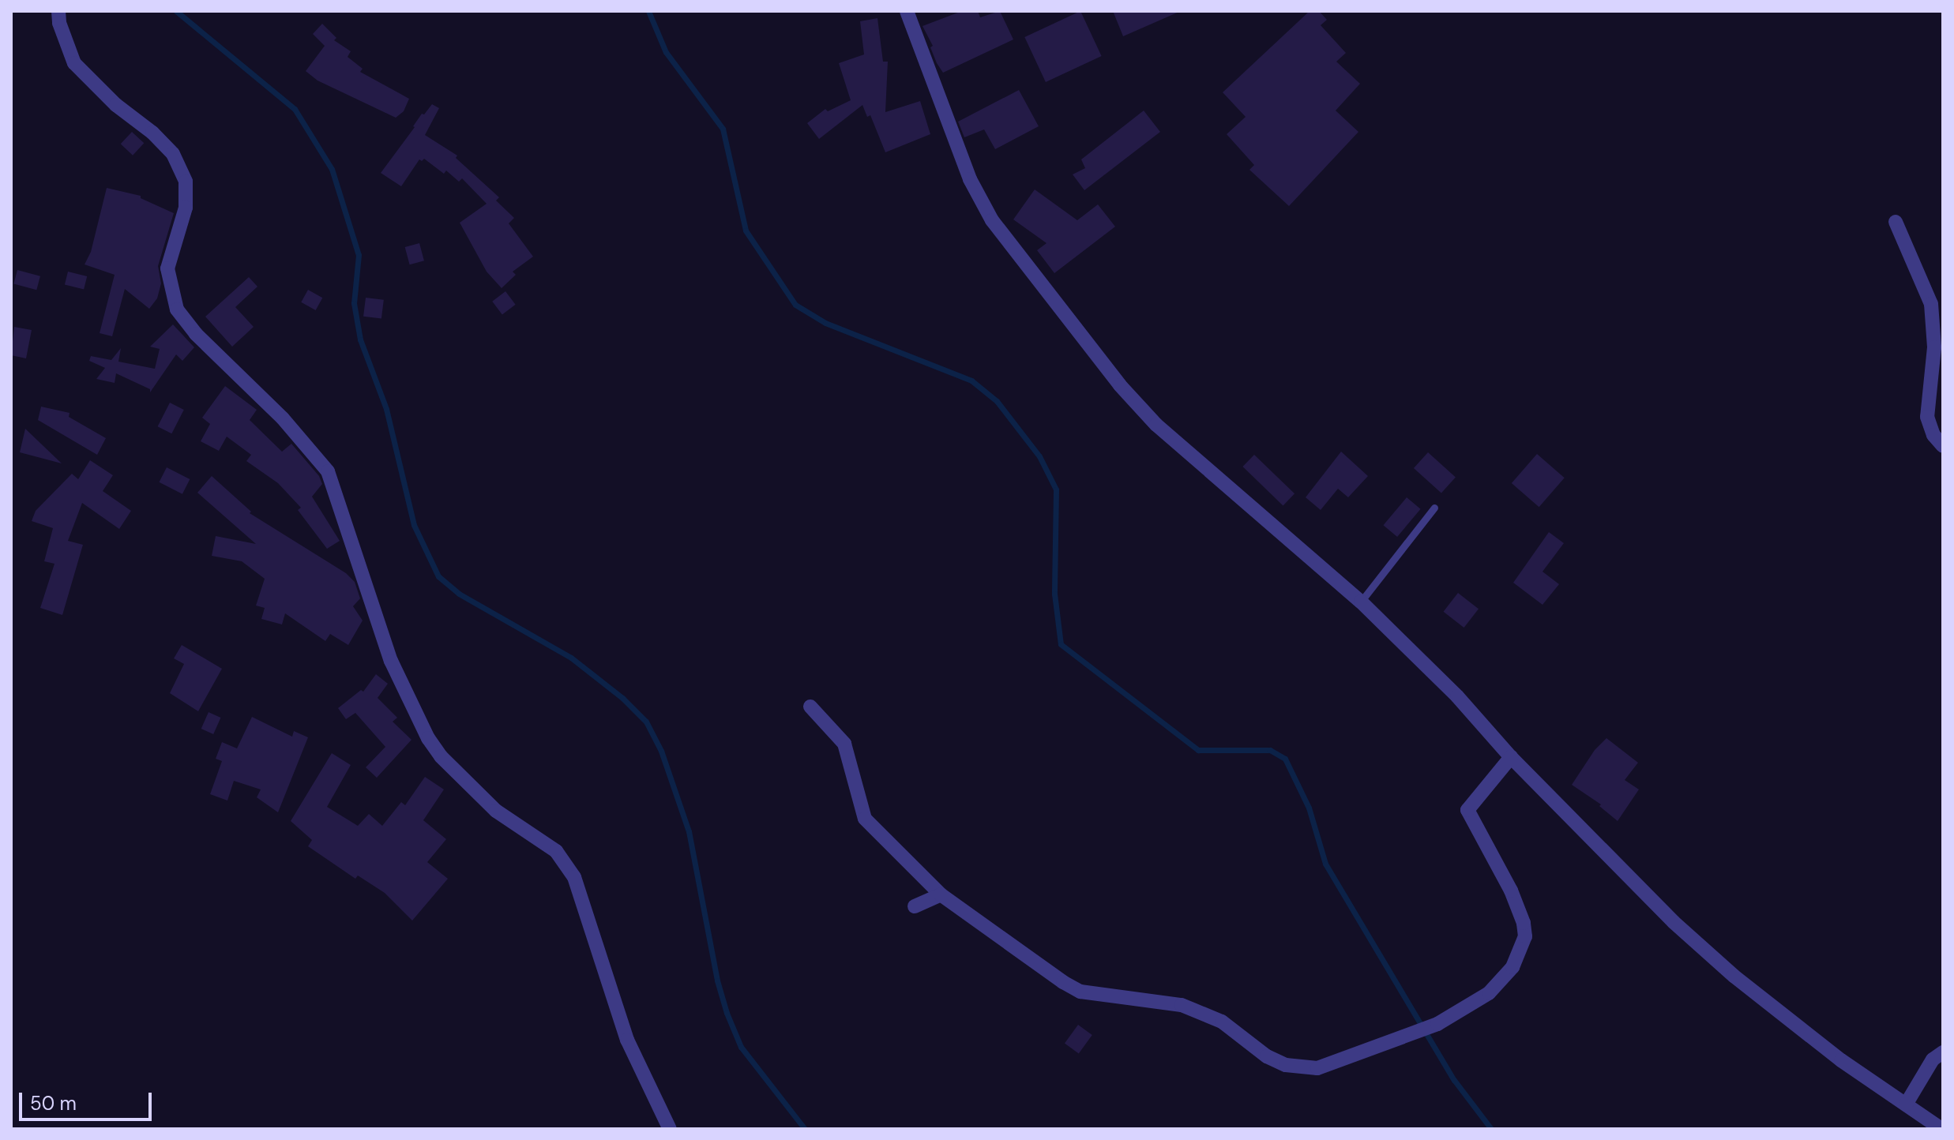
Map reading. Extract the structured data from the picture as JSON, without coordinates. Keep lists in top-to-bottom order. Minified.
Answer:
{"scale_bar":"50 m"}
